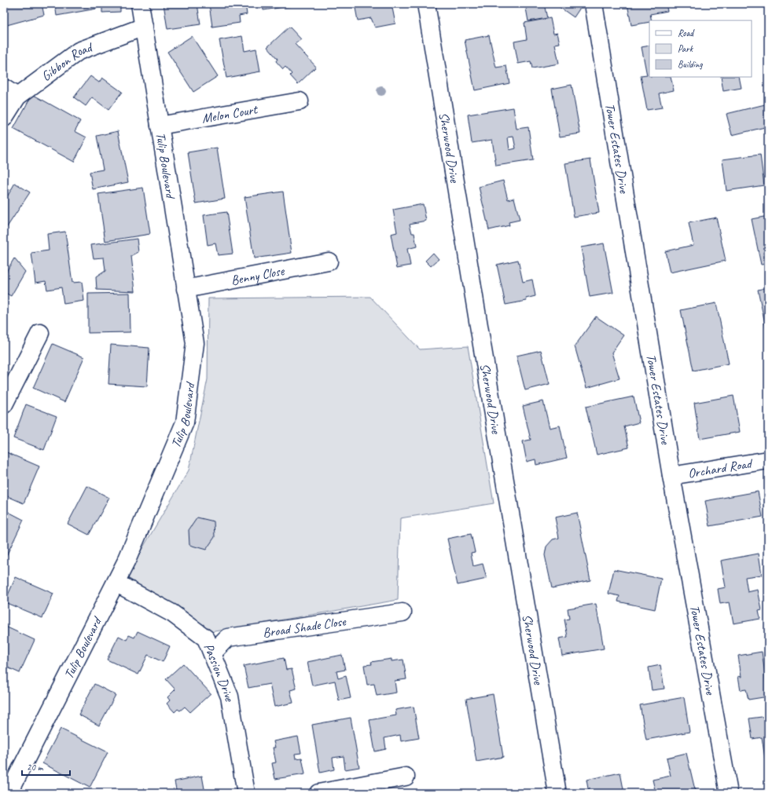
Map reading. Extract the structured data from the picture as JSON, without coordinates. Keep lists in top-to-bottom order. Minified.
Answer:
{"streets":{"street":["Gibbon Road","Melon Court","Sherwood Drive","Tower Estates Drive","Tulip Boulevard","Benny Close","Orchard Road","Broad Shade Close","Passion Drive"]},"crossings":[["Gibbon Road","Tulip Boulevard"],["Melon Court","Tulip Boulevard"],["Tower Estates Drive","Orchard Road"],["Tulip Boulevard","Benny Close"],["Tulip Boulevard","Passion Drive"],["Broad Shade Close","Passion Drive"]],"legend":["Road","Park","Building"],"scale_bar":"20 m"}
